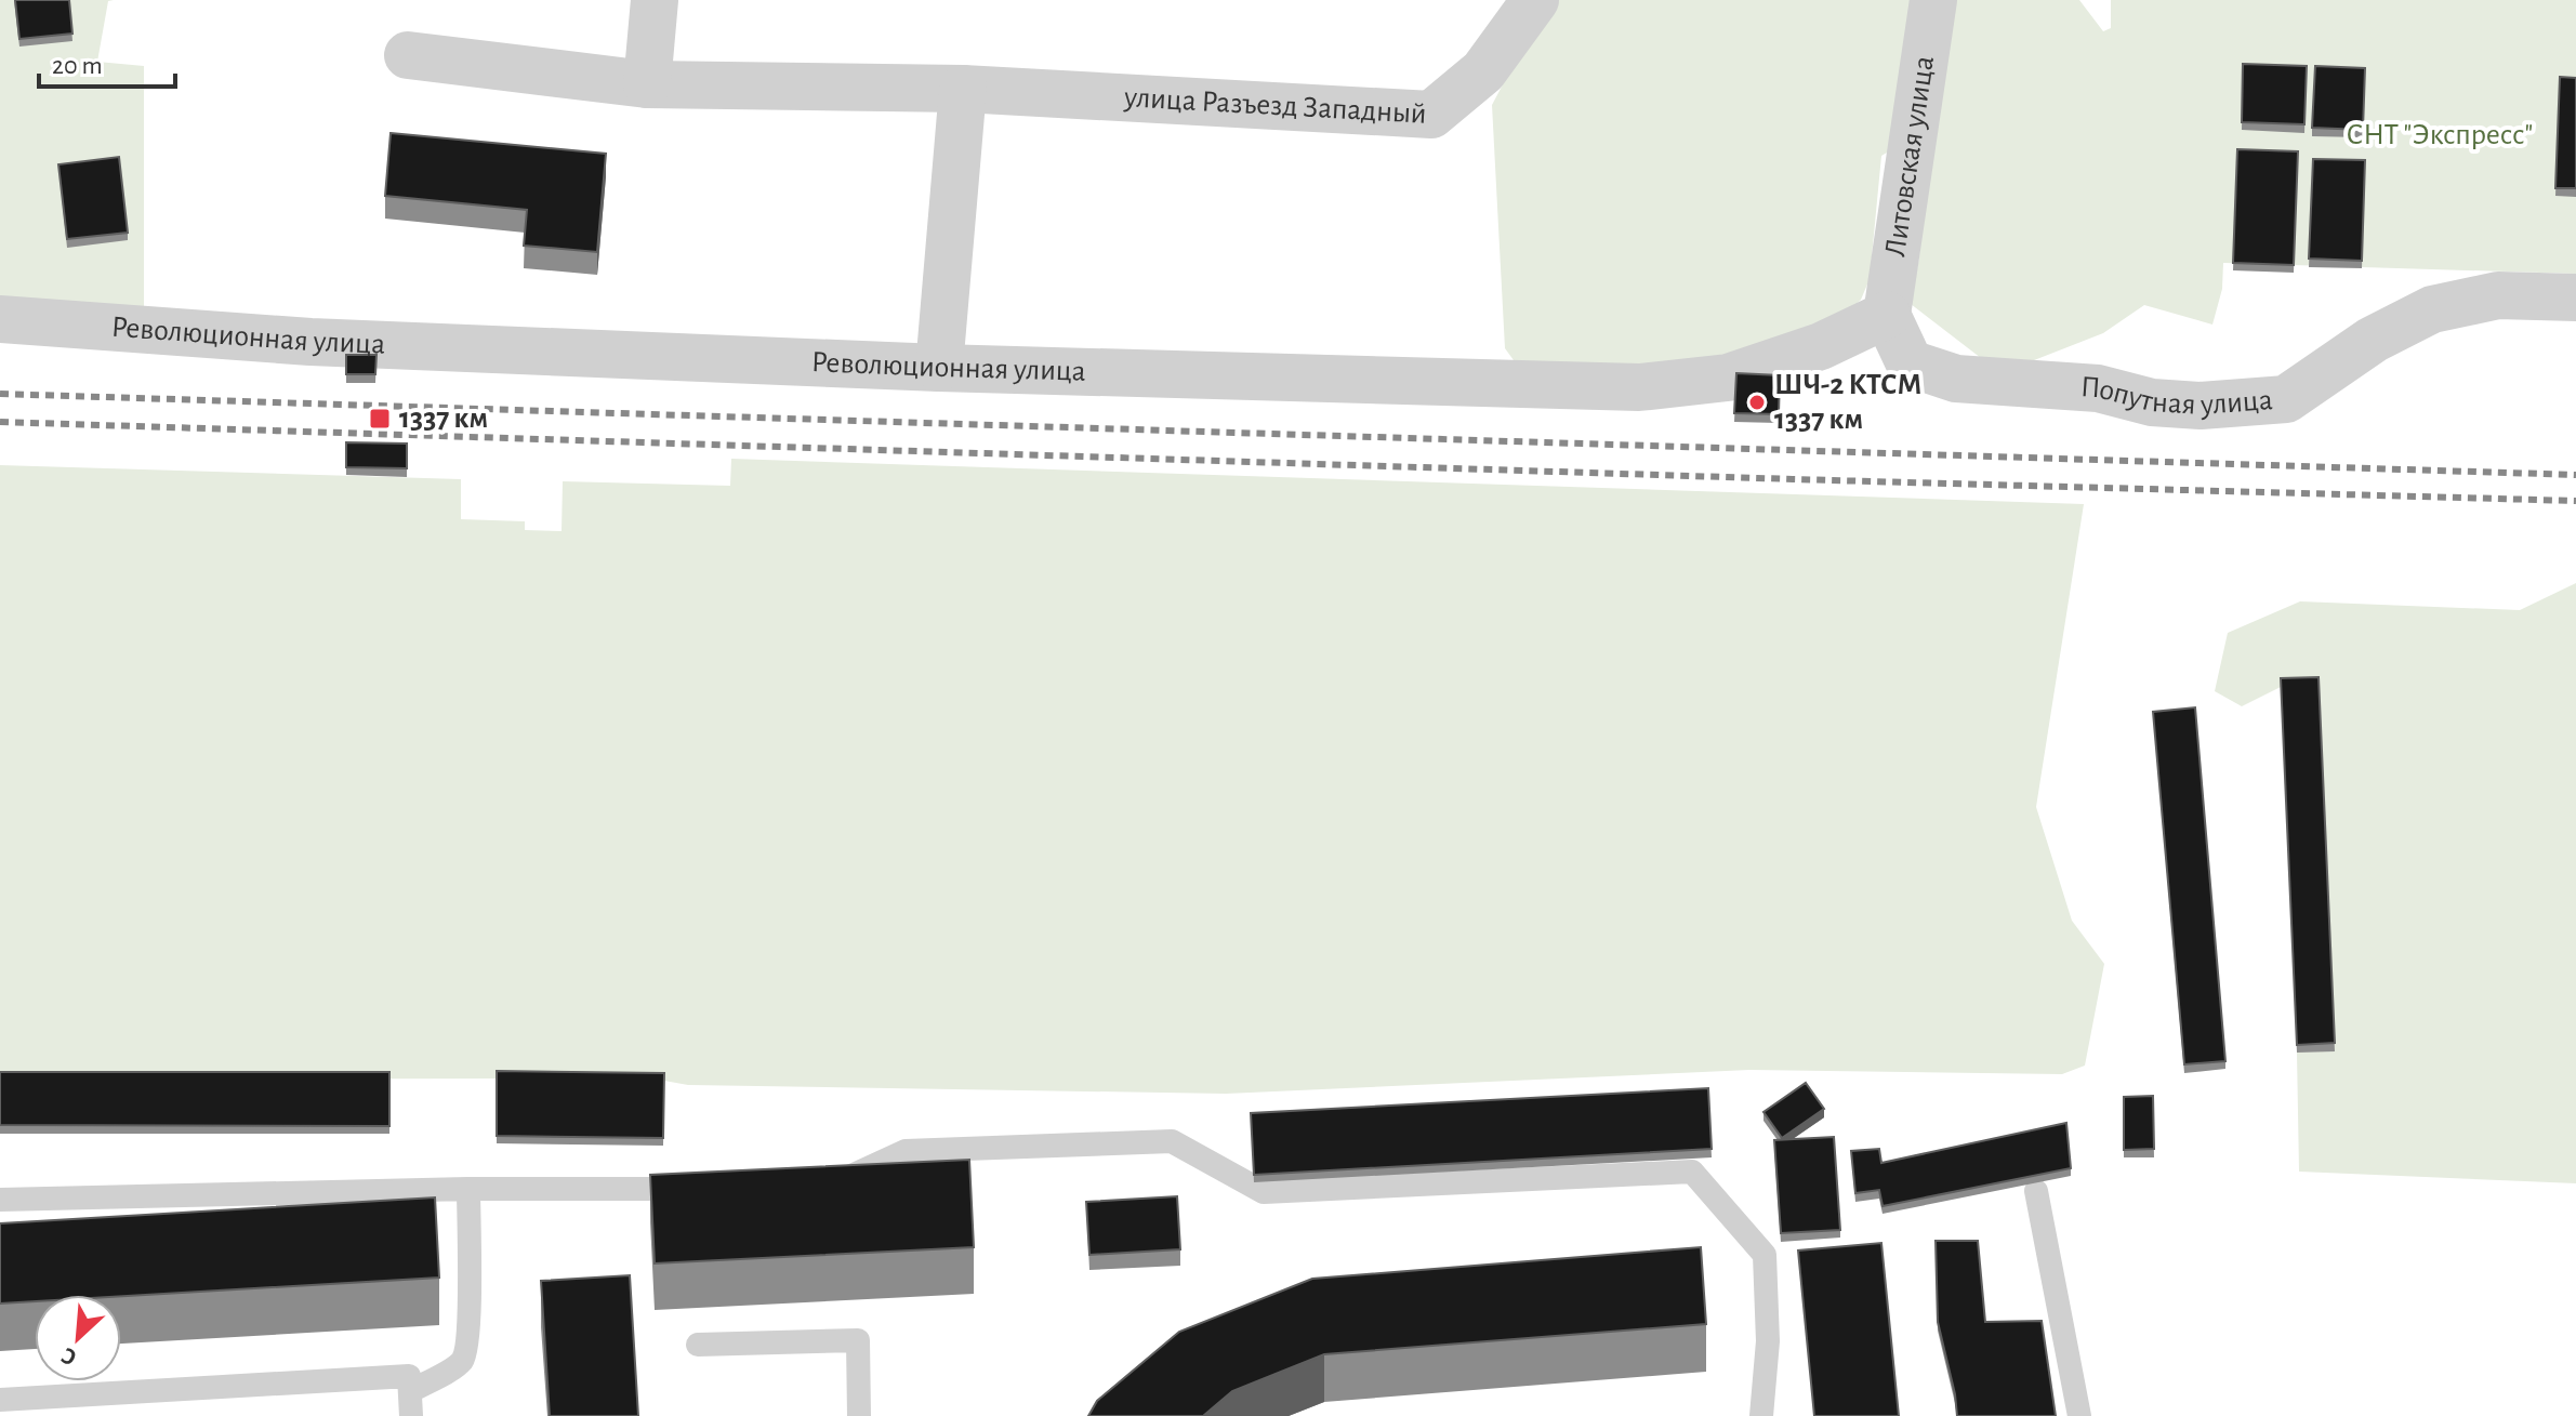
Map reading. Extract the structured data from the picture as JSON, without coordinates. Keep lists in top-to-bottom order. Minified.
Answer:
{"streets":{"street":["улица Разъезд Западный","Литовская улица","Революционная улица","Попутная улица"]},"crossings":[["Литовская улица","Революционная улица"],["Литовская улица","Попутная улица"],["Революционная улица","Попутная улица"]],"parks":["СНТ \"Экспресс\""],"places":{"other":["ШЧ-2 КТСМ 1337 км"],"transit":["1337 км"]},"scale_bar":"20 m","north":"bottom left"}
